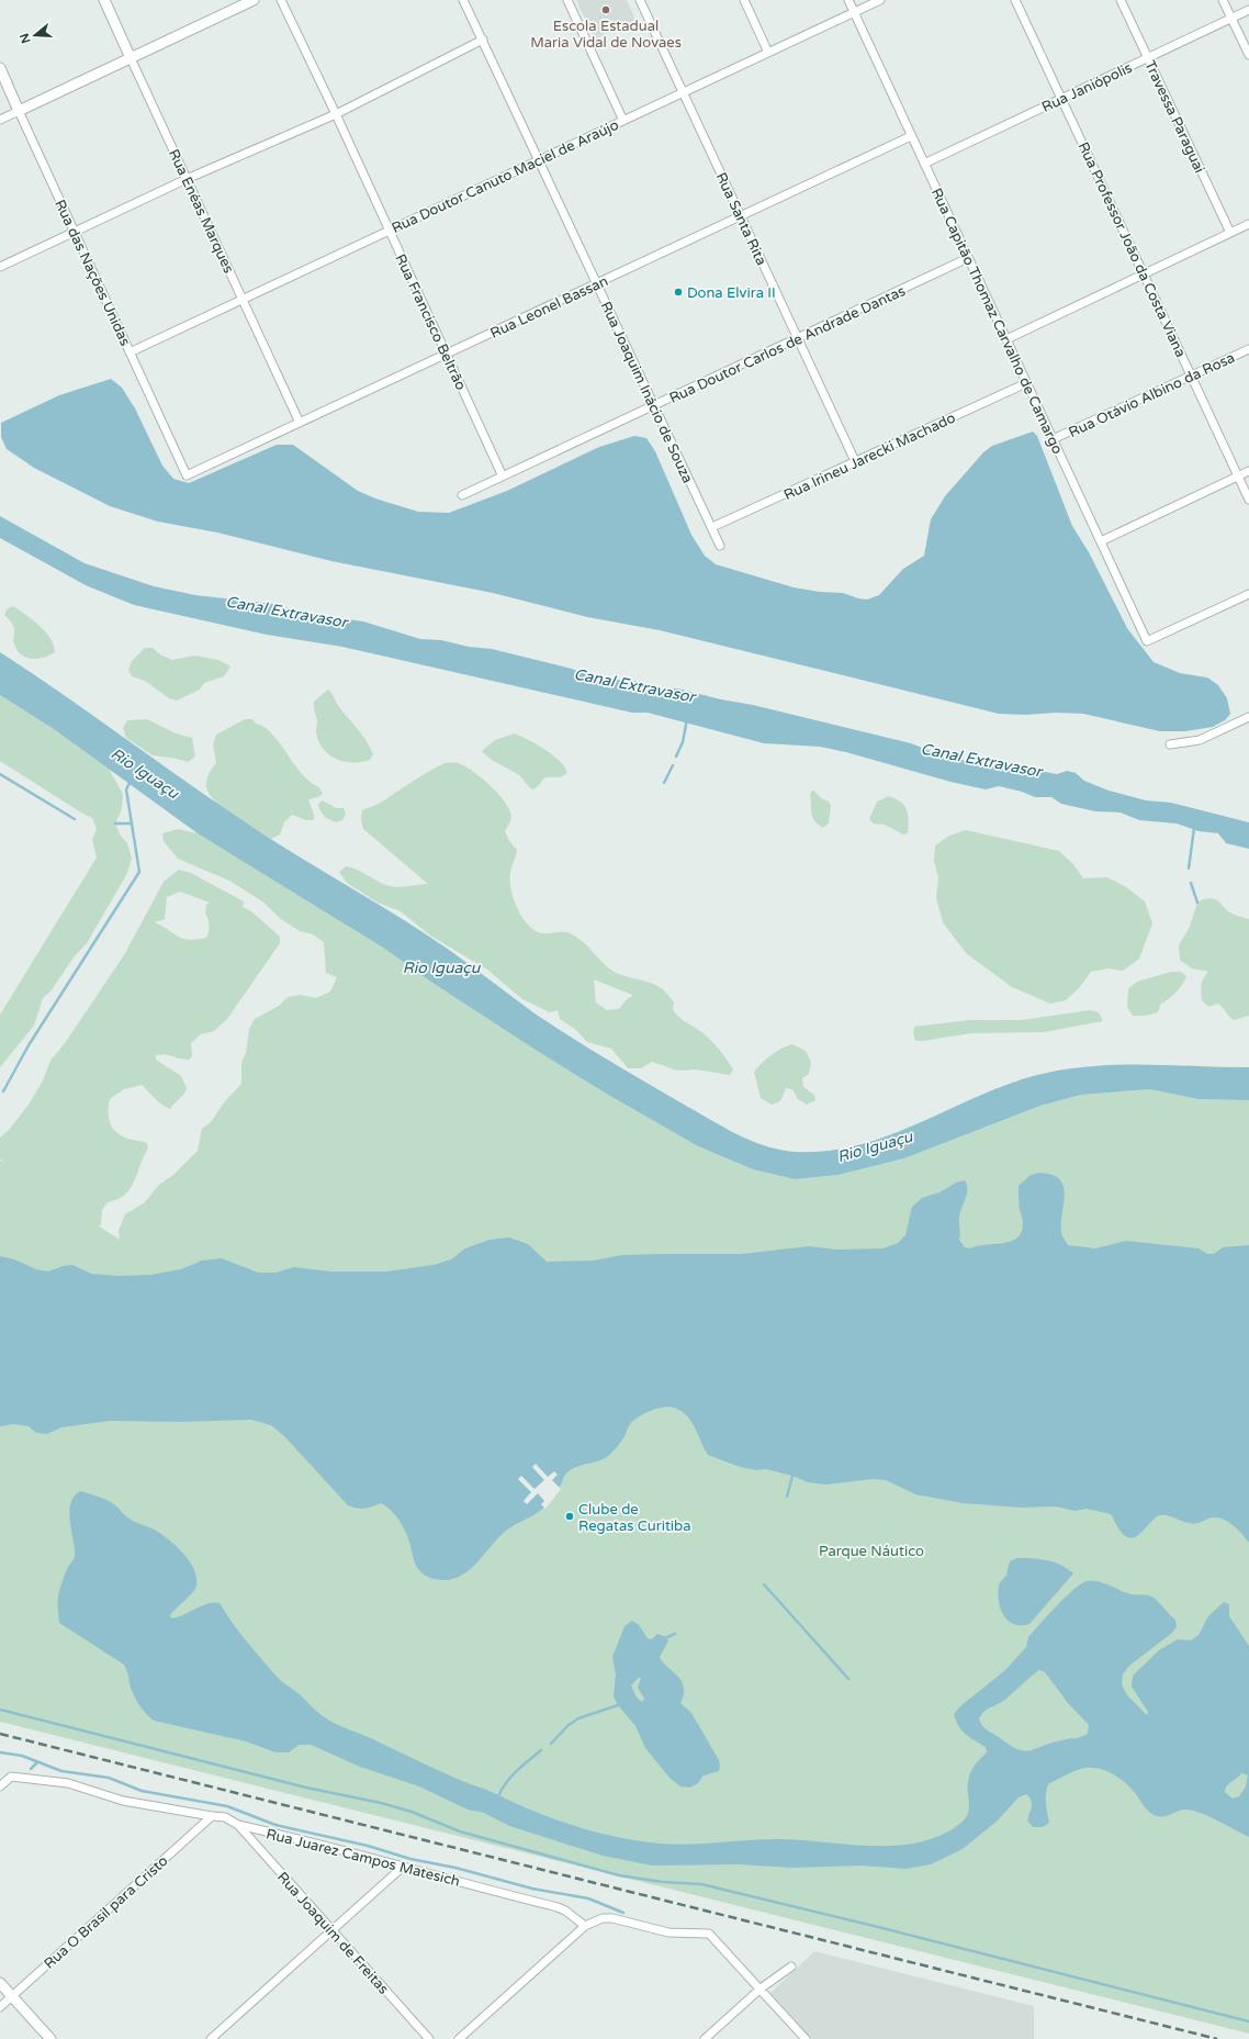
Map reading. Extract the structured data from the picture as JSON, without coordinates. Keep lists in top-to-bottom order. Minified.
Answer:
{"streets":{"street":["Rua Janiópolis","Travessa Paraguai","Rua Doutor Canuto Maciel de Araújo","Rua Enéas Marques","Rua Santa Rita","Rua Professor João da Costa Viana","Rua das Nações Unidas","Rua Leonel Bassan","Rua Capitão Thomaz Carvalho de Camargo","Rua Francisco Beltrão","Rua Doutor Carlos de Andrade Dantas","Rua Joaquim Inácio de Souza","Rua Otávio Albino da Rosa","Rua Irineu Jarecki Machado","Rua Juarez Campos Matesich","Rua O Brasil para Cristo","Rua Joaquim de Freitas"]},"crossings":[["Rua Janiópolis","Travessa Paraguai"],["Rua Janiópolis","Rua Professor João da Costa Viana"],["Rua Janiópolis","Rua Capitão Thomaz Carvalho de Camargo"],["Rua Doutor Canuto Maciel de Araújo","Rua Enéas Marques"],["Rua Doutor Canuto Maciel de Araújo","Rua Santa Rita"],["Rua Doutor Canuto Maciel de Araújo","Rua das Nações Unidas"],["Rua Doutor Canuto Maciel de Araújo","Rua Capitão Thomaz Carvalho de Camargo"],["Rua Doutor Canuto Maciel de Araújo","Rua Francisco Beltrão"],["Rua Doutor Canuto Maciel de Araújo","Rua Joaquim Inácio de Souza"],["Rua Enéas Marques","Rua Leonel Bassan"],["Rua Santa Rita","Rua Leonel Bassan"],["Rua Santa Rita","Rua Doutor Carlos de Andrade Dantas"],["Rua Santa Rita","Rua Irineu Jarecki Machado"],["Rua Professor João da Costa Viana","Rua Otávio Albino da Rosa"],["Rua das Nações Unidas","Rua Leonel Bassan"],["Rua Leonel Bassan","Rua Capitão Thomaz Carvalho de Camargo"],["Rua Leonel Bassan","Rua Francisco Beltrão"],["Rua Leonel Bassan","Rua Joaquim Inácio de Souza"],["Rua Capitão Thomaz Carvalho de Camargo","Rua Doutor Carlos de Andrade Dantas"],["Rua Capitão Thomaz Carvalho de Camargo","Rua Otávio Albino da Rosa"],["Rua Capitão Thomaz Carvalho de Camargo","Rua Irineu Jarecki Machado"],["Rua Francisco Beltrão","Rua Doutor Carlos de Andrade Dantas"],["Rua Doutor Carlos de Andrade Dantas","Rua Joaquim Inácio de Souza"],["Rua Joaquim Inácio de Souza","Rua Irineu Jarecki Machado"],["Rua Juarez Campos Matesich","Rua O Brasil para Cristo"],["Rua Juarez Campos Matesich","Rua Joaquim de Freitas"]],"water":["Canal Extravasor","Rio Iguaçu"],"parks":["Parque Náutico"],"places":["Escola Estadual Maria Vidal de Novaes","Dona Elvira II","Clube de Regatas Curitiba"],"north":"left"}
